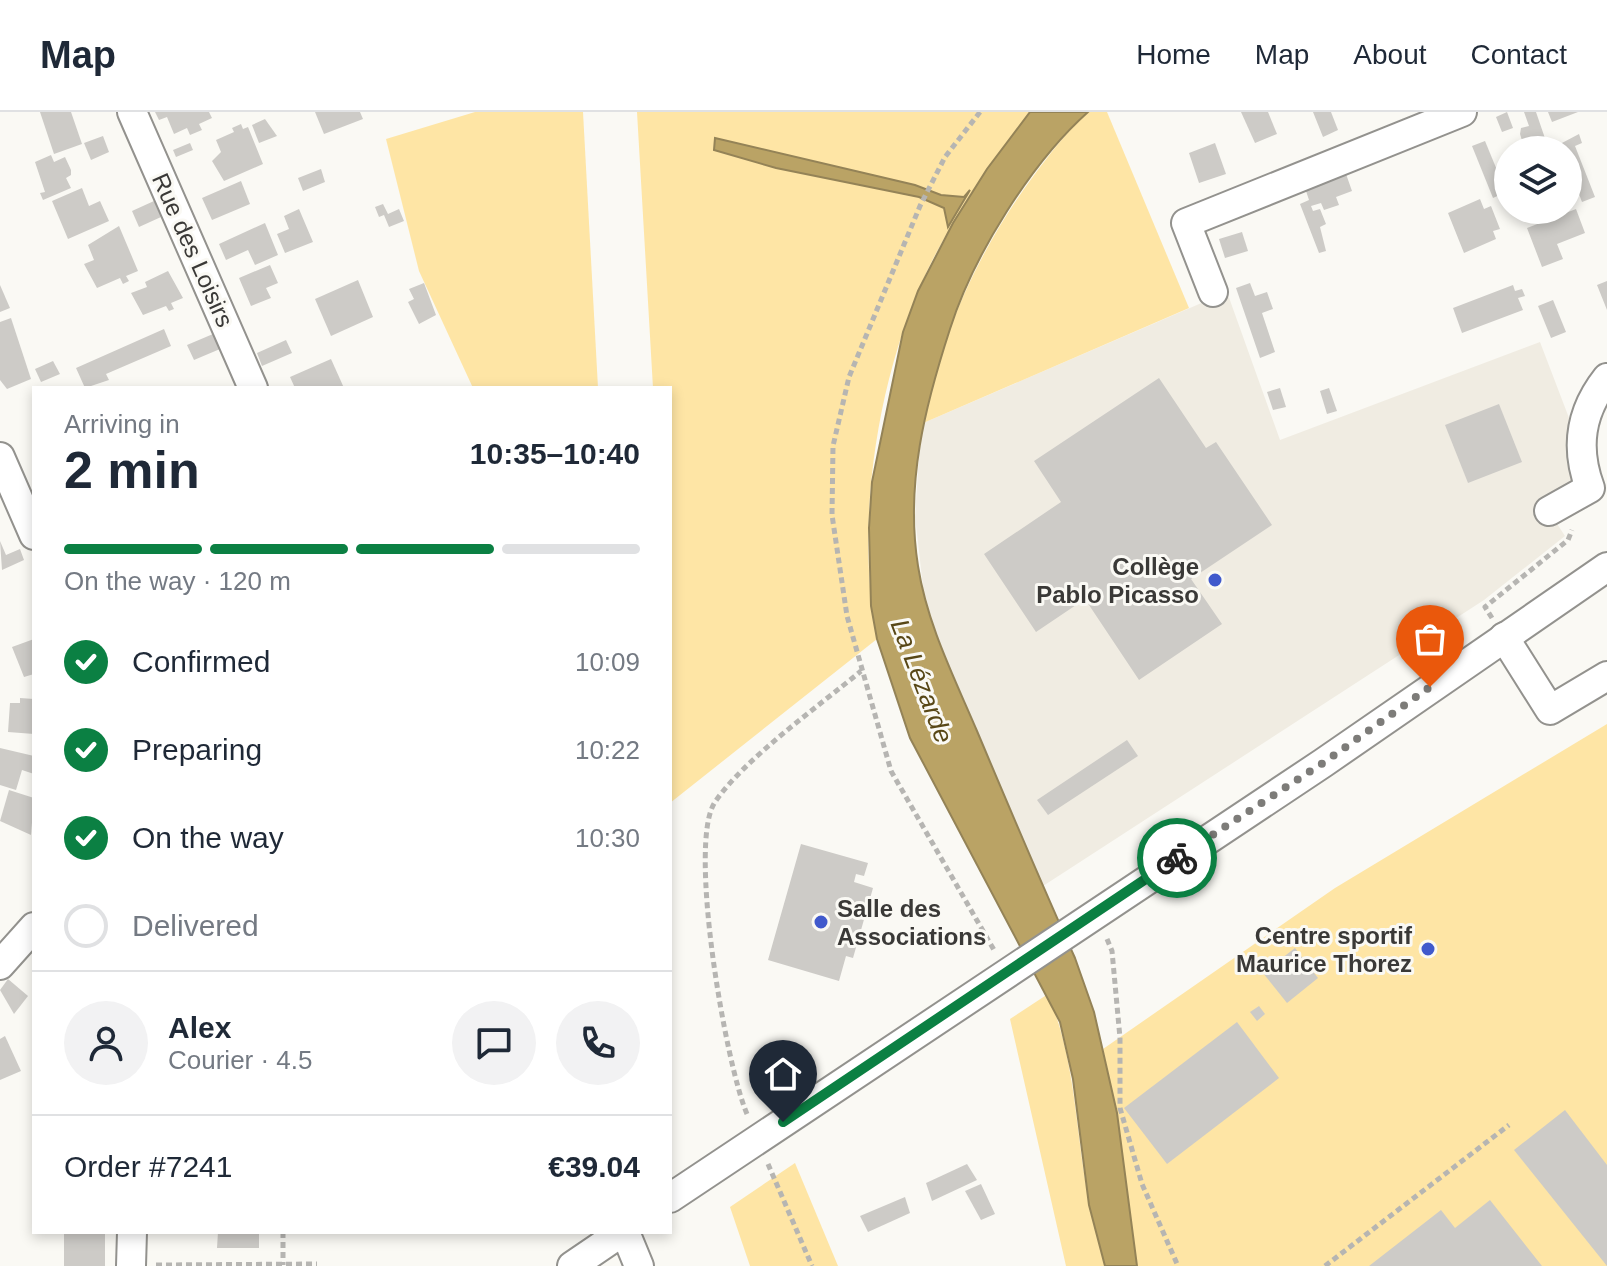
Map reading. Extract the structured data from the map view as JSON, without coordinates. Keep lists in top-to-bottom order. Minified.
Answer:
{"streets":{"street":["Rue des Loisirs"]},"water":["La Lézarde"],"places":["Collège Pablo Picasso","Salle des Associations","Centre sportif Maurice Thorez"],"page":{"header":"Map","nav":["Home","Map","About","Contact"],"heading":["2 min","Arriving in","10:35–10:40"],"panel":["Alex","Courier · 4.5","Order #7241","€39.04"],"bar":"On the way · 120 m","list":[["Confirmed","10:09"],["Preparing","10:22"],["On the way","10:30"],"Delivered"]}}
